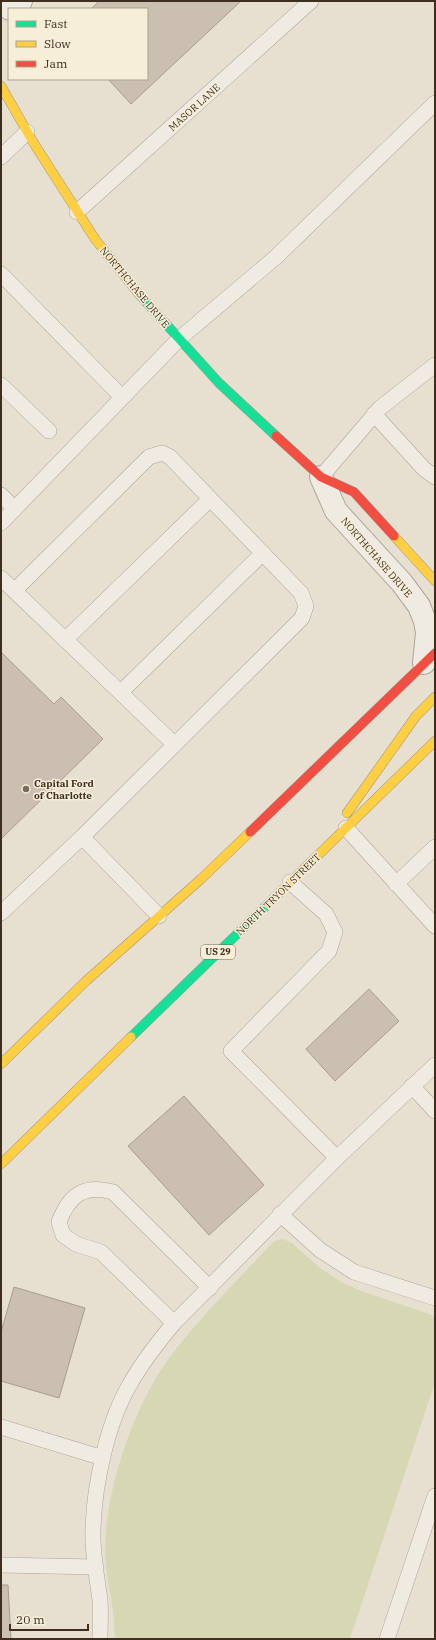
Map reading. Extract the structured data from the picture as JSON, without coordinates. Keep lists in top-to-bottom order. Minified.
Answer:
{"streets":{"main road":["NORTHCHASE DRIVE","NORTH TRYON STREET","US 29"],"lane":["MASOR LANE"]},"crossings":[["MASOR LANE","NORTHCHASE DRIVE"]],"places":["Capital Ford of Charlotte"],"legend":["Fast","Slow","Jam"],"scale_bar":"20 m"}
